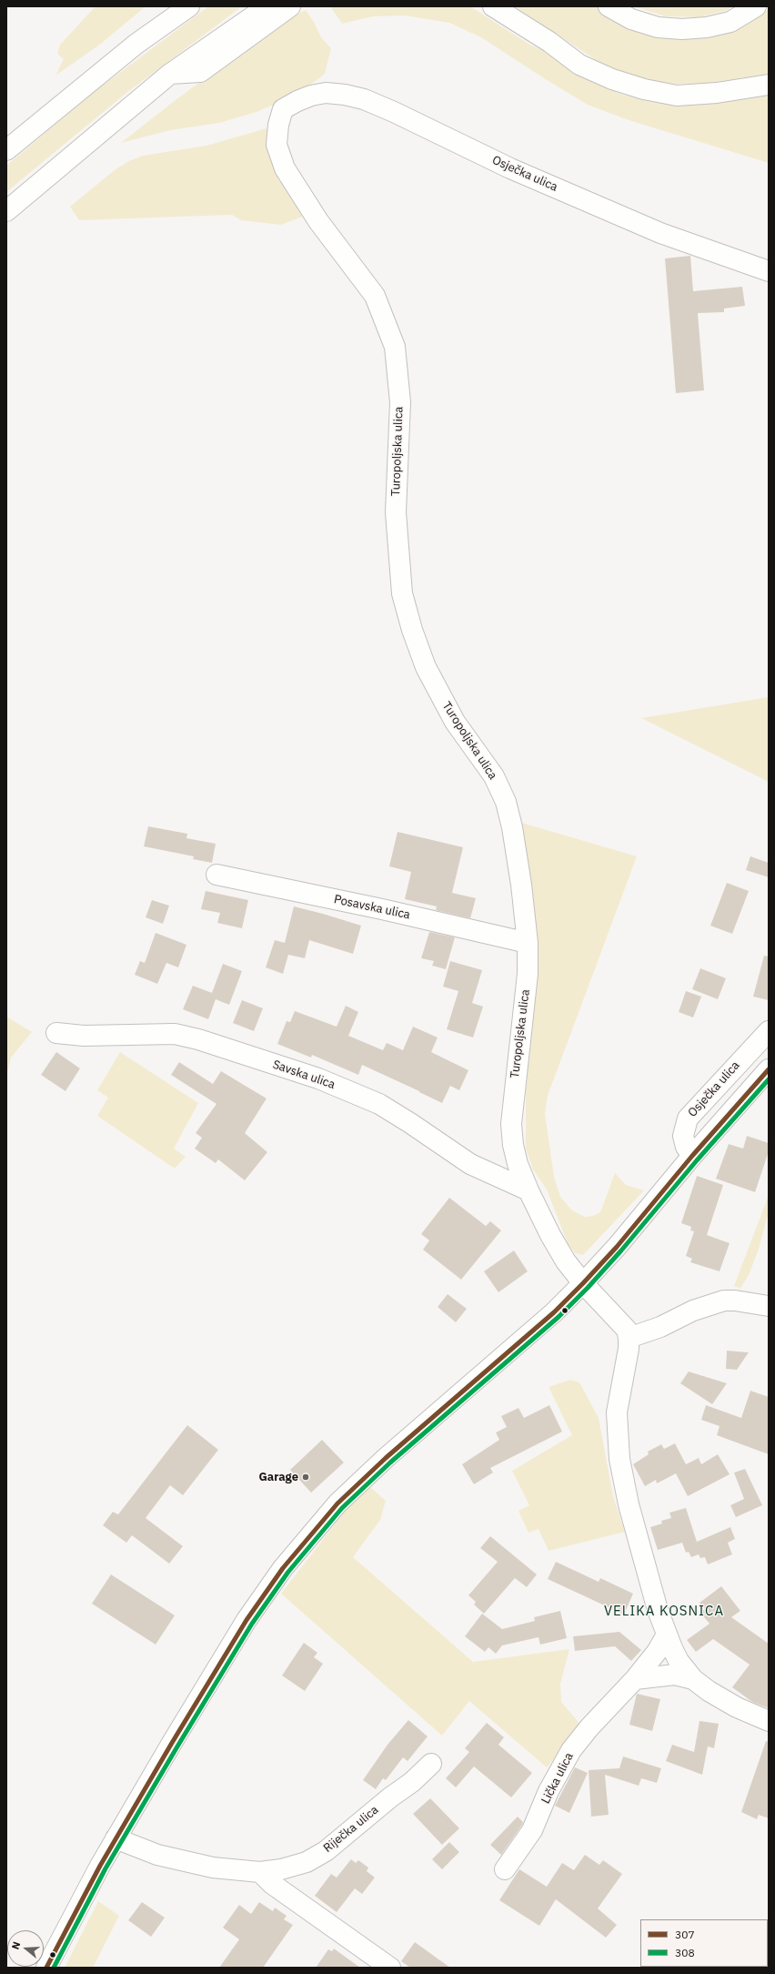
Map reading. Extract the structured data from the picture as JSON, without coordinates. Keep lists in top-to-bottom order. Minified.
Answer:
{"streets":{"main road":["Osječka ulica","Turopoljska ulica","Posavska ulica","Savska ulica","Lička ulica","Riječka ulica"]},"crossings":[["Osječka ulica","Turopoljska ulica"],["Turopoljska ulica","Posavska ulica"],["Turopoljska ulica","Savska ulica"]],"districts":["VELIKA KOSNICA"],"places":["Garage"],"lines":["transit line 307","transit line 308"],"legend":["307","308"],"north":"left"}
